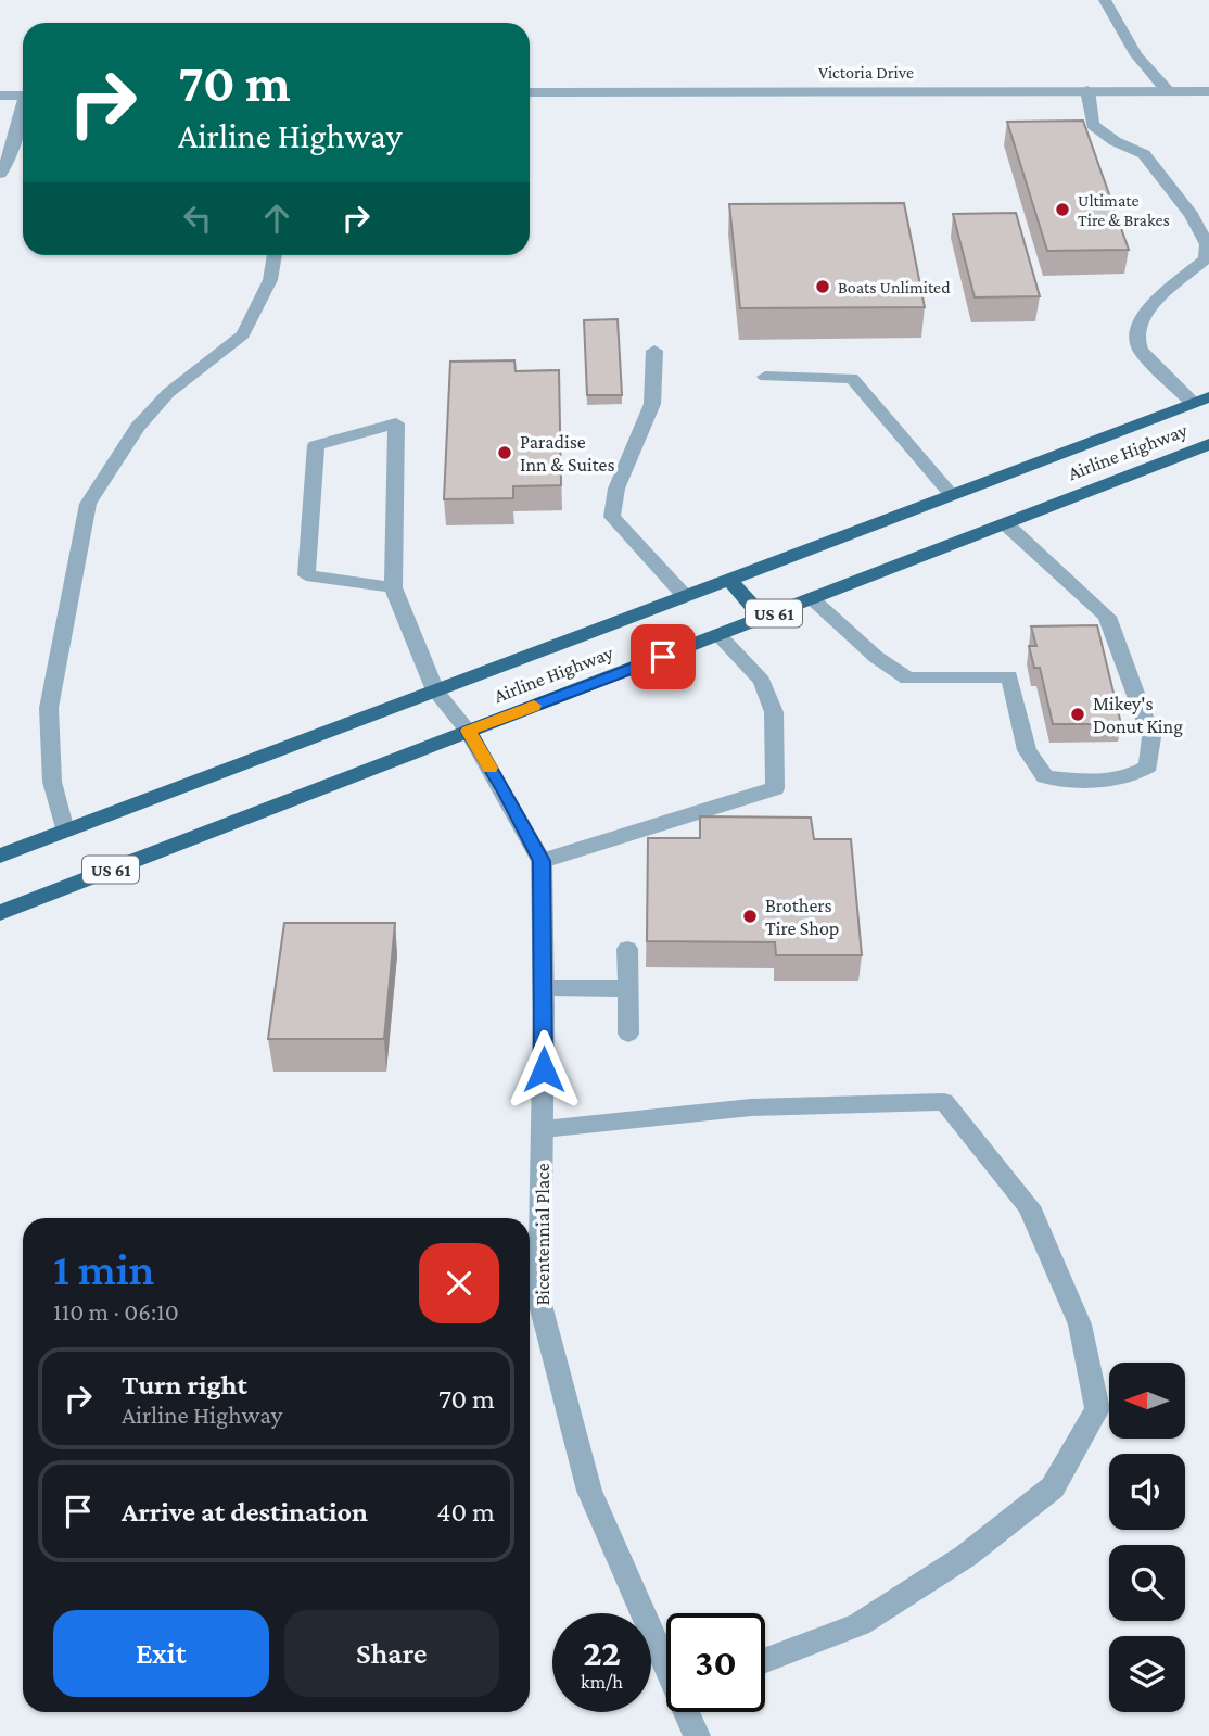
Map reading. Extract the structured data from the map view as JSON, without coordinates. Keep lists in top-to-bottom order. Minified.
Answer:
{"streets":{"highway":["Airline Highway","US 61"],"street":["Victoria Drive","Bicentennial Place"]},"crossings":[["Airline Highway","Bicentennial Place"]],"places":["Ultimate Tire & Brakes","Boats Unlimited","Paradise Inn & Suites","Mikey's Donut King","Brothers Tire Shop"],"north":"left","page":{"turn":["70 m","Airline Highway"],"heading":["1 min","110 m · 06:10"],"list":[{"name":"Turn right","note":"Airline Highway","value":"70 m"},{"name":"Arrive at destination","value":"40 m"}],"buttons":["Exit","Share"],"speed":"22 km/h","limit":"30"}}
